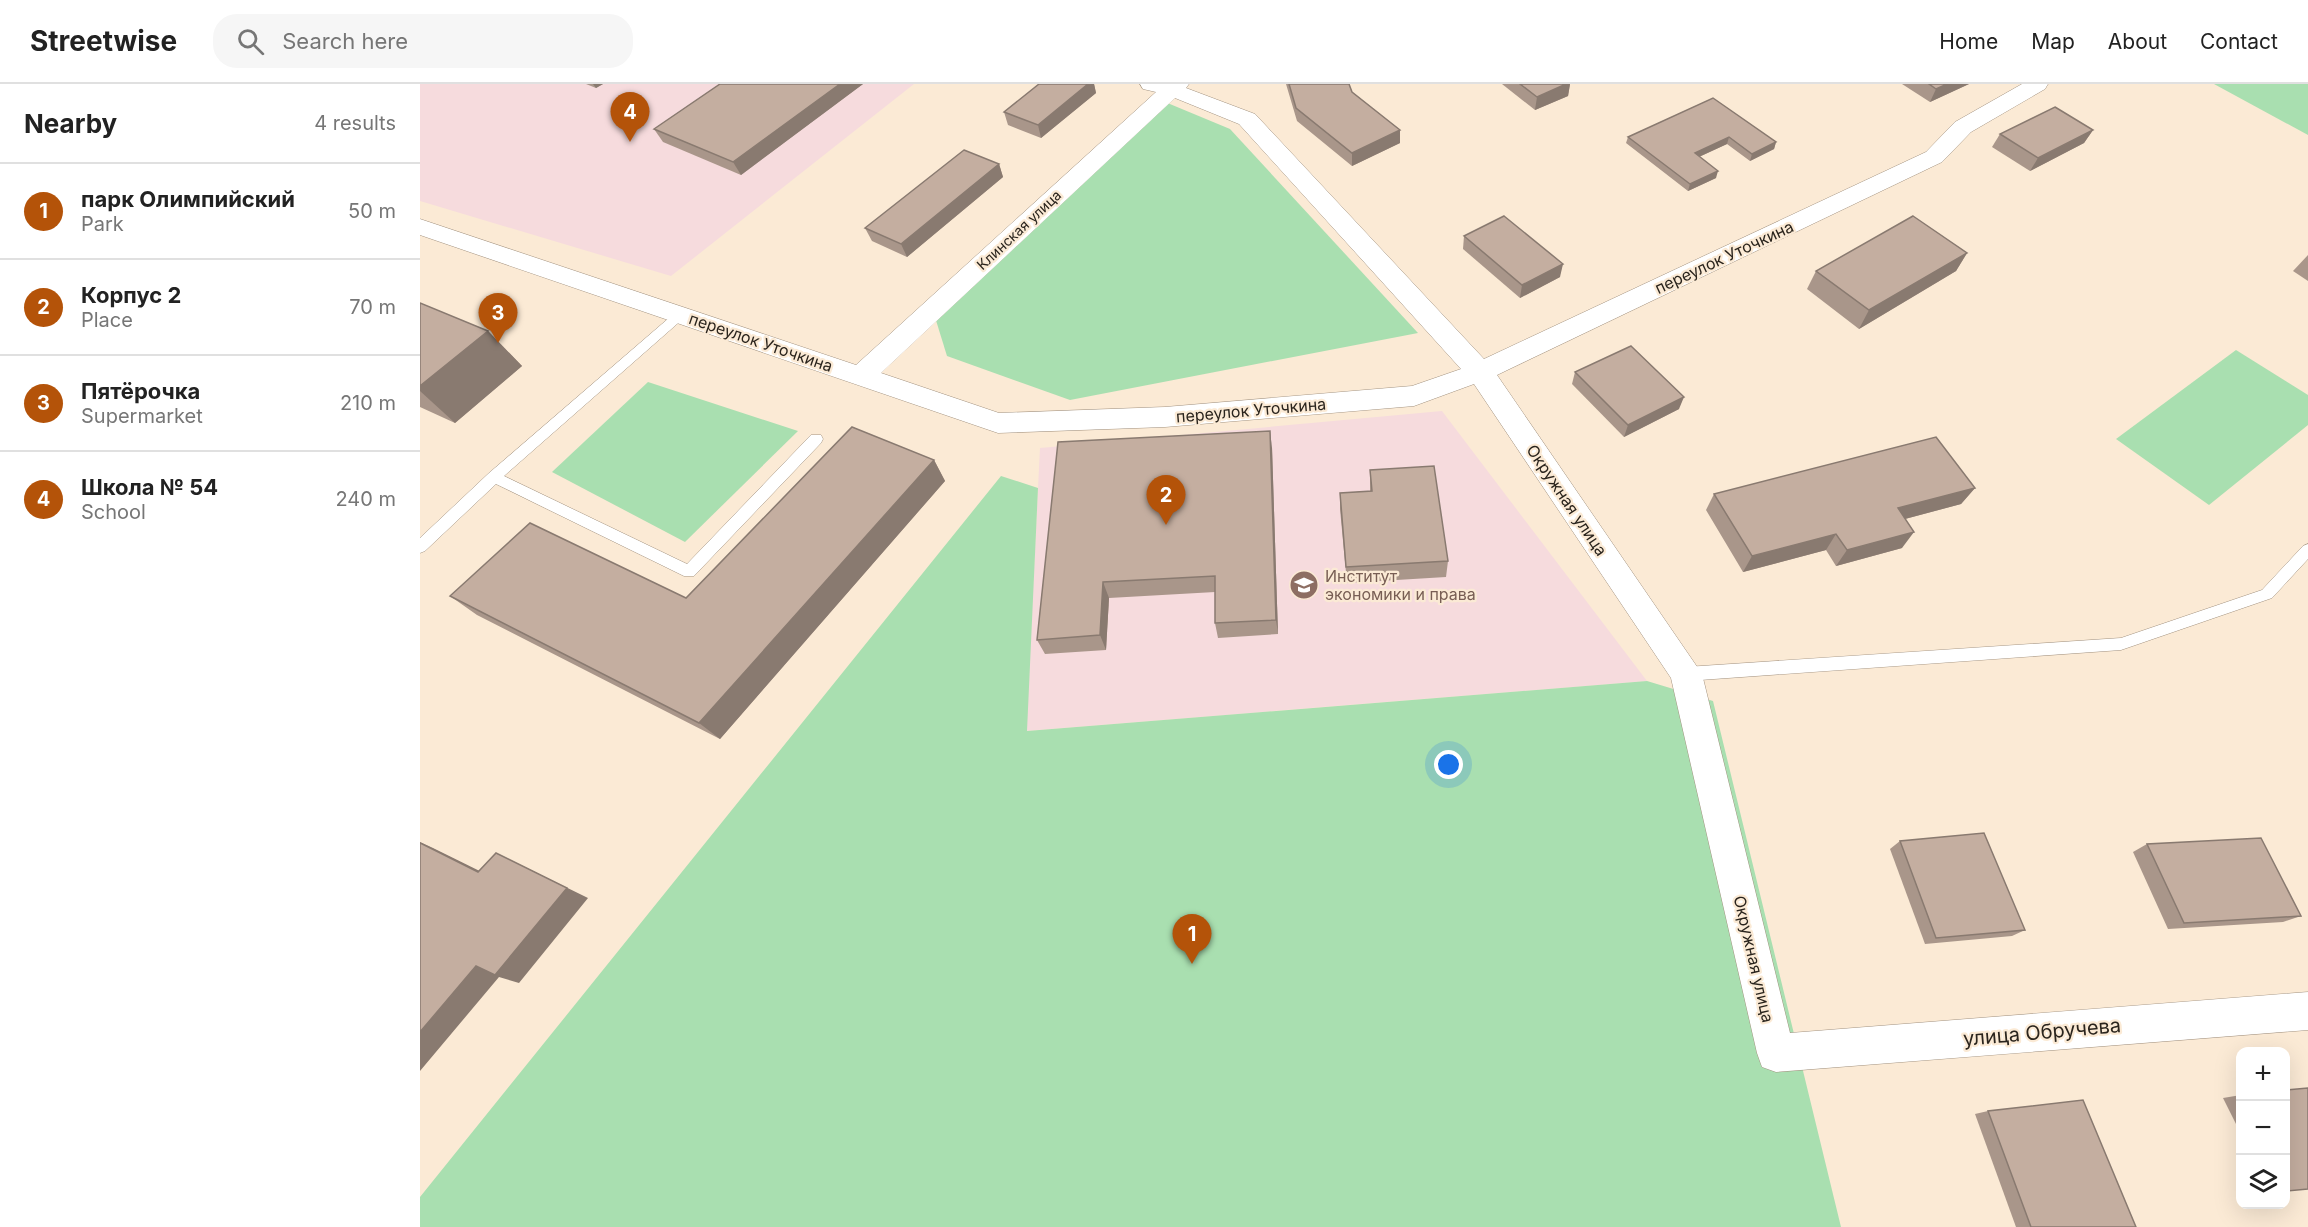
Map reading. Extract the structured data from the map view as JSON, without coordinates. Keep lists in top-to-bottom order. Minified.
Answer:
{"streets":{"street":["Клинская улица","переулок Уточкина","Окружная улица","улица Обручева"]},"crossings":[["Клинская улица","переулок Уточкина"],["Клинская улица","Окружная улица"],["переулок Уточкина","Окружная улица"],["Окружная улица","улица Обручева"]],"places":{"school or university":["Институт экономики и права"]},"page":{"header":"Streetwise","search":"Search here","nav":["Home","Map","About","Contact"],"heading":["Nearby","4 results"],"pins":["4","3","2","1"],"list":[{"mark":"1","name":"парк Олимпийский","note":"Park","value":"50 m"},{"mark":"2","name":"Корпус 2","note":"Place","value":"70 m"},{"mark":"3","name":"Пятёрочка","note":"Supermarket","value":"210 m"},{"mark":"4","name":"Школа № 54","note":"School","value":"240 m"}],"map_buttons":["+","−"]}}
